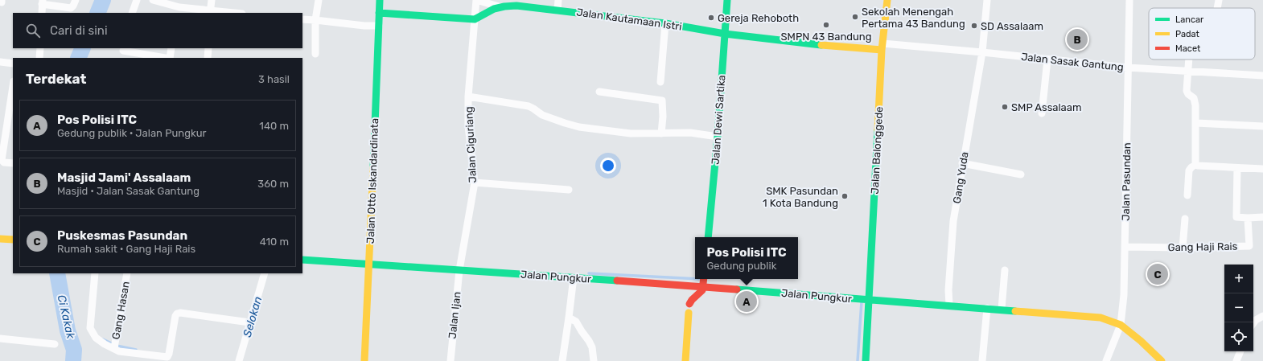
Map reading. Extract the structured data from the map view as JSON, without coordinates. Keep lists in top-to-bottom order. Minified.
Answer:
{"streets":{"main road":["Jalan Kautamaan Istri","Jalan Dewi Sartika","Jalan Balonggede","Jalan Otto Iskandardinata","Jalan Pungkur"],"street":["Jalan Sasak Gantung","Jalan Ciguriang","Gang Yuda","Jalan Pasundan","Gang Haji Rais","Gang Hasan","Jalan Ijan"]},"crossings":[["Jalan Kautamaan Istri","Jalan Sasak Gantung"],["Jalan Kautamaan Istri","Jalan Dewi Sartika"],["Jalan Kautamaan Istri","Jalan Ciguriang"],["Jalan Kautamaan Istri","Jalan Balonggede"],["Jalan Sasak Gantung","Jalan Balonggede"],["Jalan Sasak Gantung","Gang Yuda"],["Jalan Sasak Gantung","Jalan Pasundan"],["Jalan Ciguriang","Jalan Pungkur"],["Jalan Ciguriang","Jalan Ijan"],["Jalan Balonggede","Jalan Pungkur"],["Gang Yuda","Jalan Pungkur"],["Jalan Otto Iskandardinata","Jalan Pungkur"],["Jalan Pasundan","Gang Haji Rais"],["Jalan Pasundan","Jalan Pungkur"],["Jalan Pungkur","Jalan Ijan"]],"water":["Ci Kakak","Selokan"],"places":["Sekolah Menengah Pertama 43 Bandung","Gereja Rehoboth","SMPN 43 Bandung","SD Assalaam","SMP Assalaam","SMK Pasundan 1 Kota Bandung"],"legend":["Lancar","Padat","Macet"],"page":{"search":"Cari di sini","pins":["B","C","A"],"heading":["Terdekat","3 hasil"],"list":[{"mark":"A","name":"Pos Polisi ITC","note":"Gedung publik · Jalan Pungkur","value":"140 m"},{"mark":"B","name":"Masjid Jami' Assalaam","note":"Masjid · Jalan Sasak Gantung","value":"360 m"},{"mark":"C","name":"Puskesmas Pasundan","note":"Rumah sakit · Gang Haji Rais","value":"410 m"}],"popup":["Pos Polisi ITC","Gedung publik"],"map_buttons":["+","−"]}}
